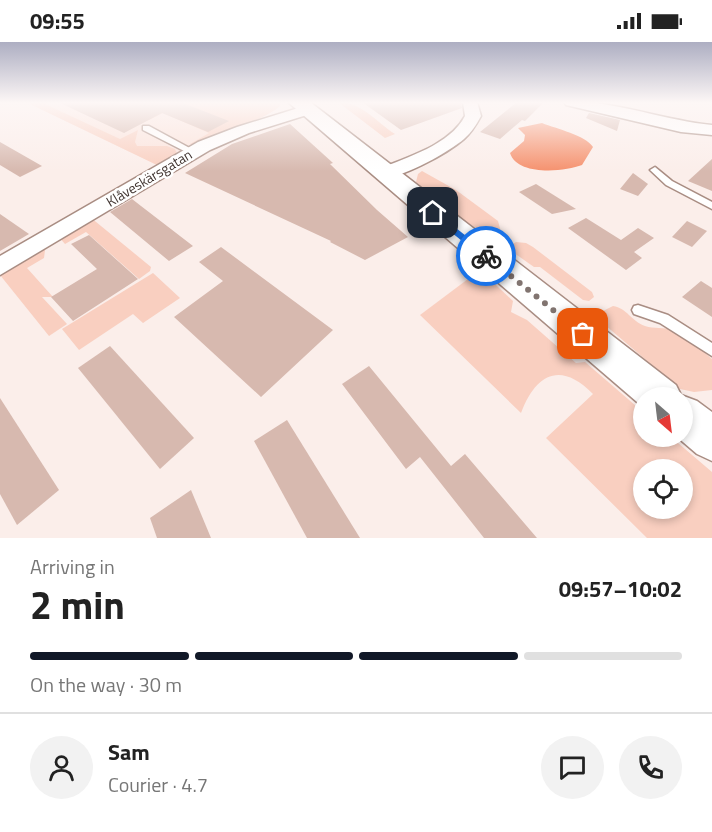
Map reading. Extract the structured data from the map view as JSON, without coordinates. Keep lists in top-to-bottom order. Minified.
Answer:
{"streets":{"street":["Klåveskärsgatan"]},"north":"bottom right","page":{"status":"09:55","heading":["2 min","Arriving in","09:57–10:02"],"panel":["Sam","Courier · 4.7"],"bar":"On the way · 30 m"}}
